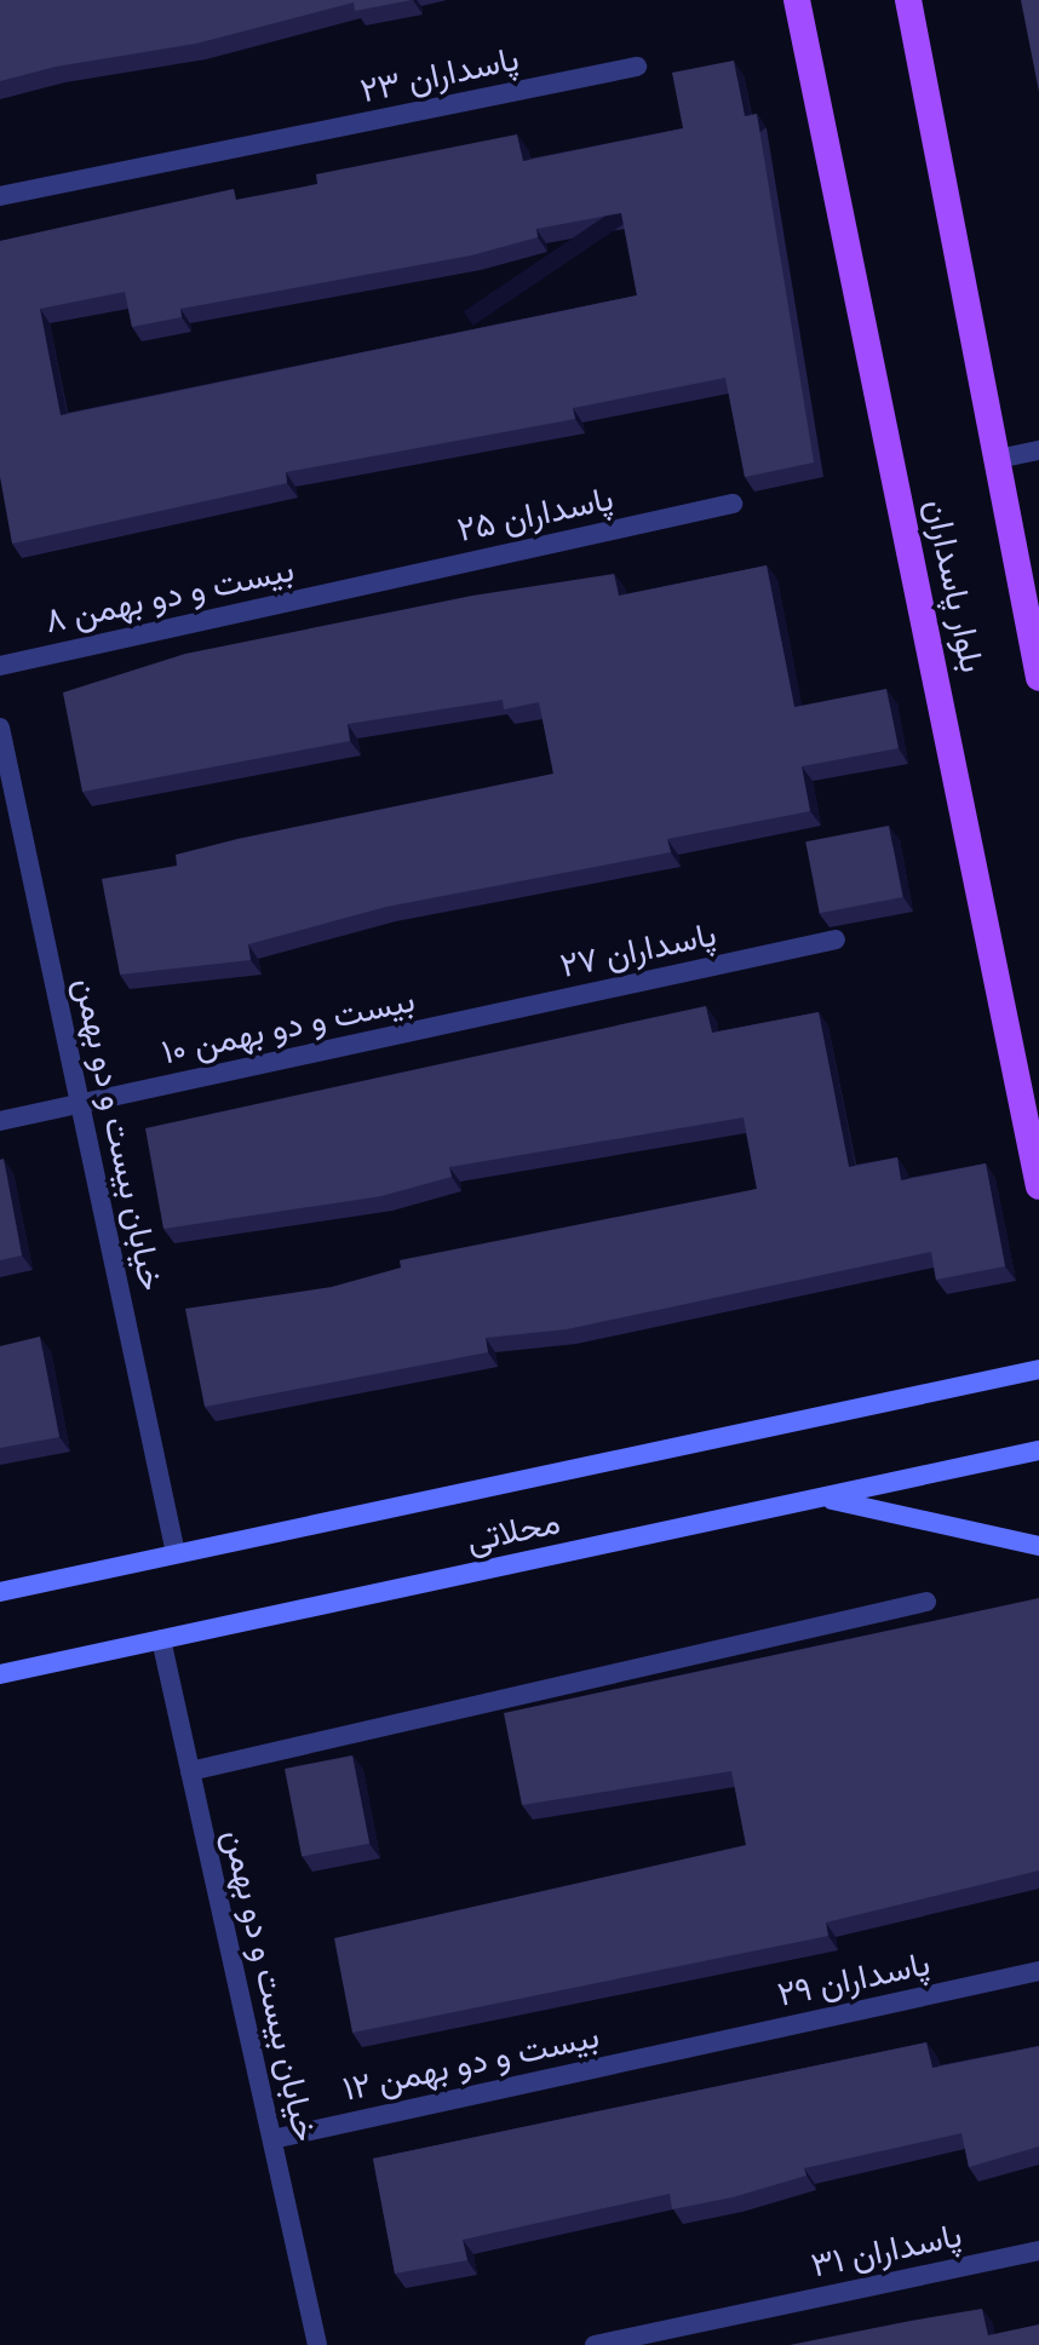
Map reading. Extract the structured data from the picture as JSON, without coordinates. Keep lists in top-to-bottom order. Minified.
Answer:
{"streets":{"main road":["بلوار پاسداران","محلاتی"],"street":["پاسداران ۲۳","پاسداران ۲۵","بیست و دو بهمن ۸","پاسداران ۲۷","بیست و دو بهمن ۱۰","خیابان بیست و دو بهمن","پاسداران ۲۹","بیست و دو بهمن ۱۲","پاسداران ۳۱"]},"crossings":[["پاسداران ۲۵","بیست و دو بهمن ۸"],["پاسداران ۲۷","بیست و دو بهمن ۱۰"],["بیست و دو بهمن ۱۰","خیابان بیست و دو بهمن"],["خیابان بیست و دو بهمن","محلاتی"],["خیابان بیست و دو بهمن","بیست و دو بهمن ۱۲"],["پاسداران ۲۹","بیست و دو بهمن ۱۲"]]}
